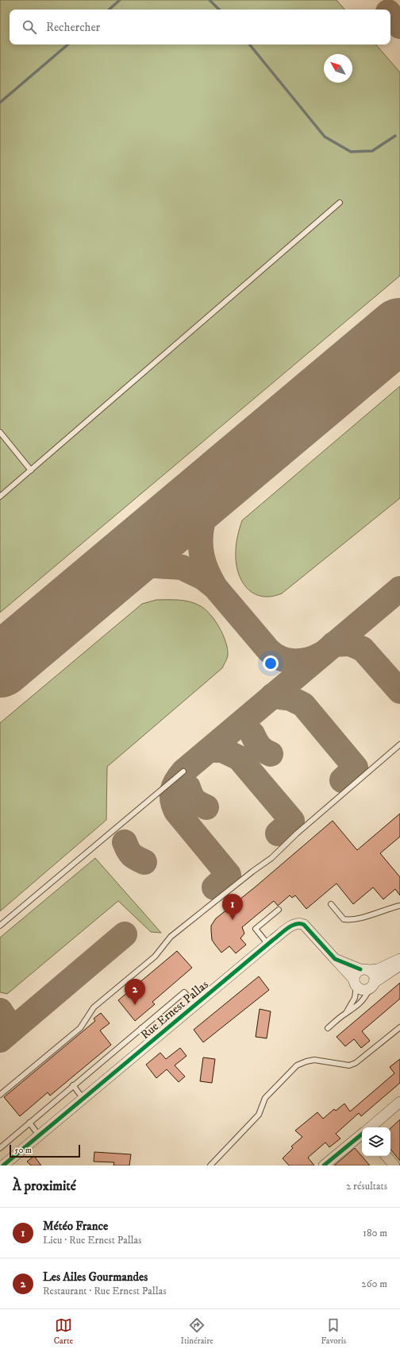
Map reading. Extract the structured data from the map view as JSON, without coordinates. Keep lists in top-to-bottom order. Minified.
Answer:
{"streets":{"street":["Rue Ernest Pallas"]},"scale_bar":"50 m","north":"top left","page":{"search":"Rechercher","pins":["1","2"],"scale":"50 m","heading":["À proximité","2 résultats"],"list":[{"mark":"1","name":"Météo France","note":"Lieu · Rue Ernest Pallas","value":"180 m"},{"mark":"2","name":"Les Ailes Gourmandes","note":"Restaurant · Rue Ernest Pallas","value":"260 m"}],"nav":["Carte","Itinéraire","Favoris"]}}
